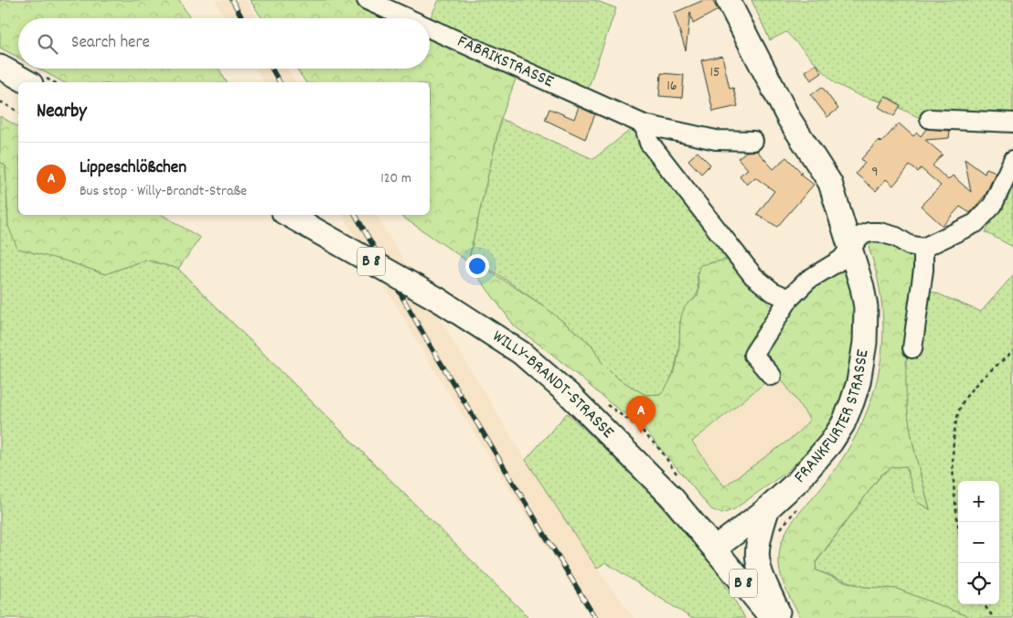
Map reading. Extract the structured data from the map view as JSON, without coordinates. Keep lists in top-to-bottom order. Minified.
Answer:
{"streets":{"main road":["B 8","WILLY-BRANDT-STRASSE","FRANKFURTER STRASSE"],"street":["FABRIKSTRASSE"]},"crossings":[["WILLY-BRANDT-STRASSE","FRANKFURTER STRASSE"]],"house_numbers":["15","16","9"],"page":{"search":"Search here","heading":"Nearby","list":[{"mark":"A","name":"Lippeschlößchen","note":"Bus stop · Willy-Brandt-Straße","value":"120 m"}],"pins":"A","map_buttons":["+","−"]}}
